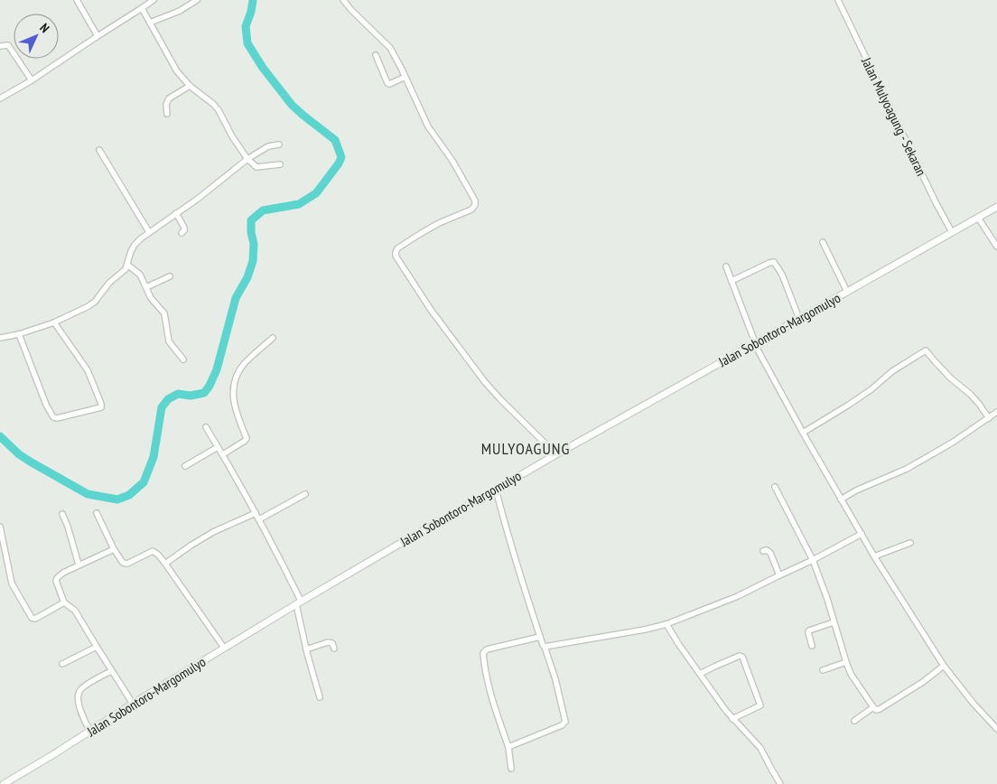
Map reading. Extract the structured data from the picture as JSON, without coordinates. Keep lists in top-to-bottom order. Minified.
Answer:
{"streets":{"street":["Jalan Mulyoagung - Sekaran","Jalan Sobontoro-Margomulyo"]},"crossings":[["Jalan Mulyoagung - Sekaran","Jalan Sobontoro-Margomulyo"]],"districts":["MULYOAGUNG"],"north":"top right"}
